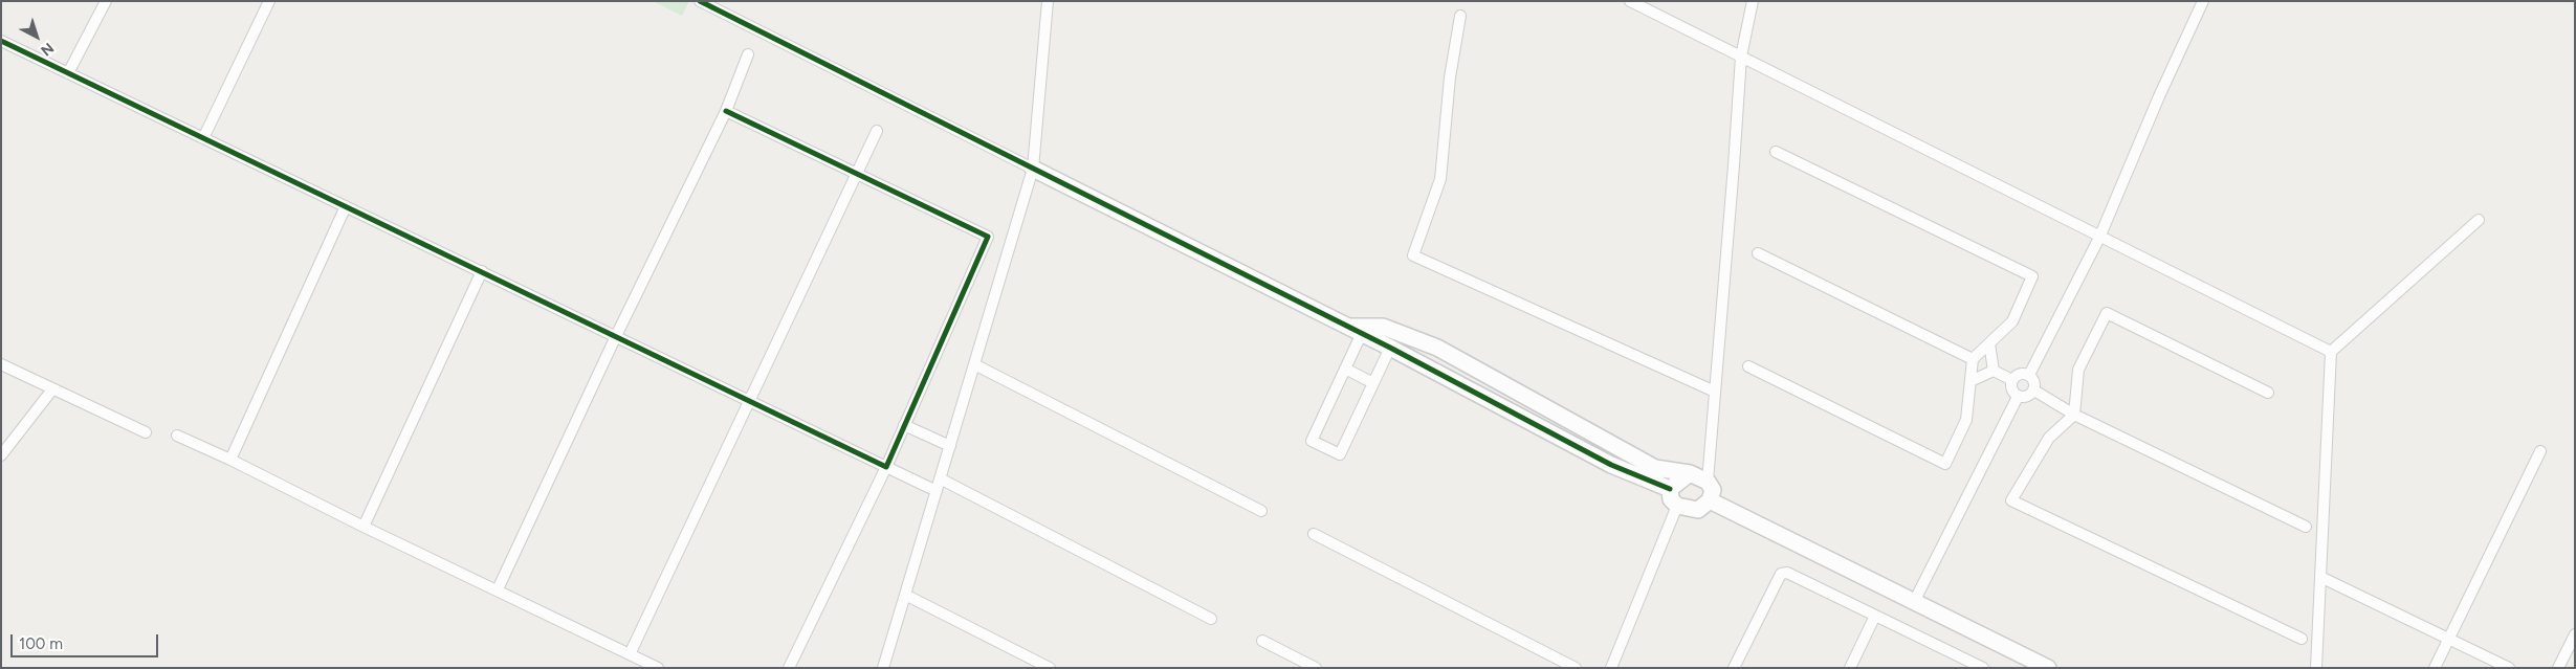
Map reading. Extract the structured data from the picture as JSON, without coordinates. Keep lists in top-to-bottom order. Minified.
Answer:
{"scale_bar":"100 m","north":"bottom right"}
